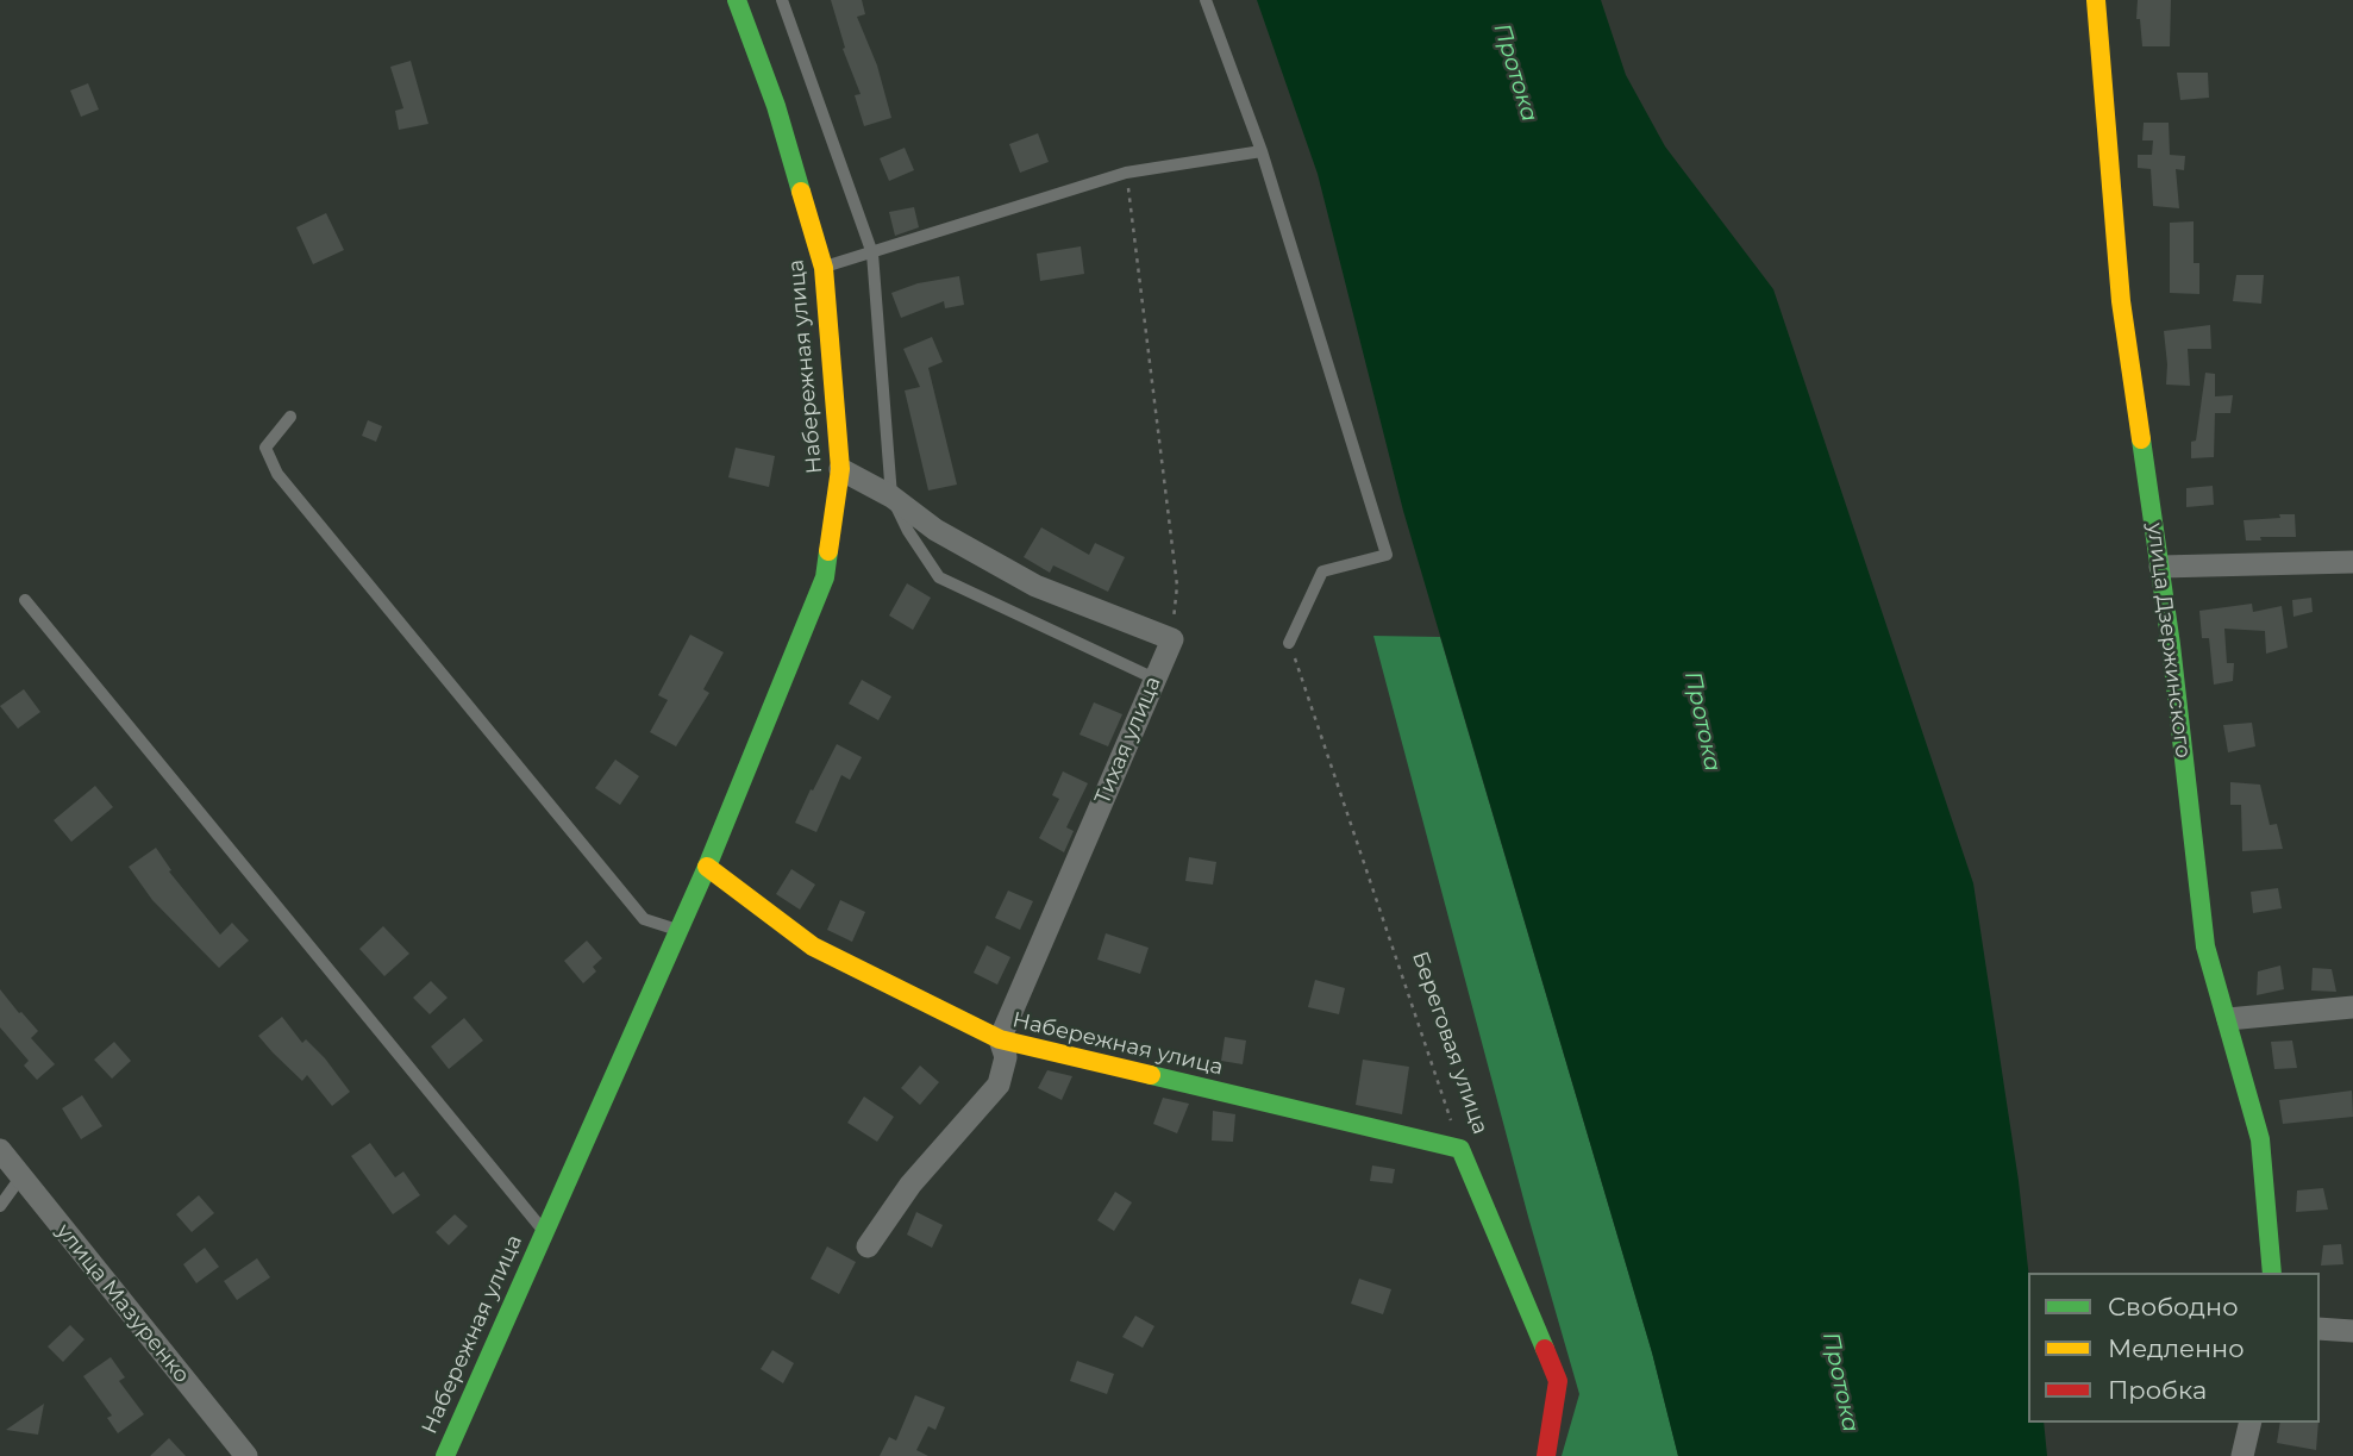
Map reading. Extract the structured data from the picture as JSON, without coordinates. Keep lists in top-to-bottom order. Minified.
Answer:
{"streets":{"street":["Набережная улица","улица Дзержинского","Тихая улица","Береговая улица","улица Мазуренко"]},"crossings":[["Набережная улица","Тихая улица"],["Набережная улица","Береговая улица"]],"water":["Протока"],"legend":["Свободно","Медленно","Пробка"]}
